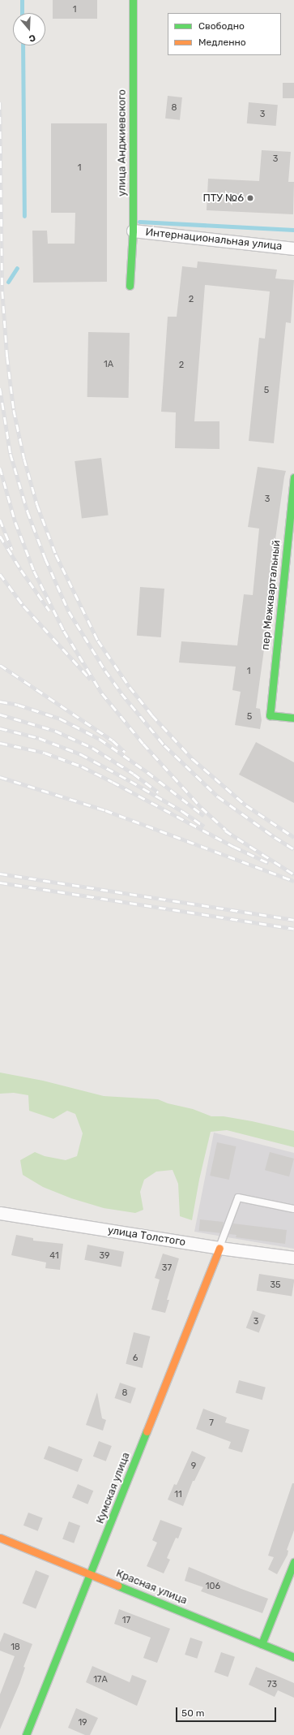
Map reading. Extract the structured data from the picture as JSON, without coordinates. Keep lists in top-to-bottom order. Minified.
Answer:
{"streets":{"street":["улица Анджиевского","Интернациональная улица","пер Межквартальный","улица Толстого","Кумская улица","Красная улица"]},"crossings":[["улица Анджиевского","Интернациональная улица"],["улица Толстого","Кумская улица"],["Кумская улица","Красная улица"]],"places":["ПТУ №6"],"house_numbers":["1","8","3","3","1","2","1А","2","5","3","1","5","41","39","37","35","3","6","8","7","9","11","106","17","18","17А","73","19"],"legend":["Свободно","Медленно"],"scale_bar":"50 m","north":"bottom"}
